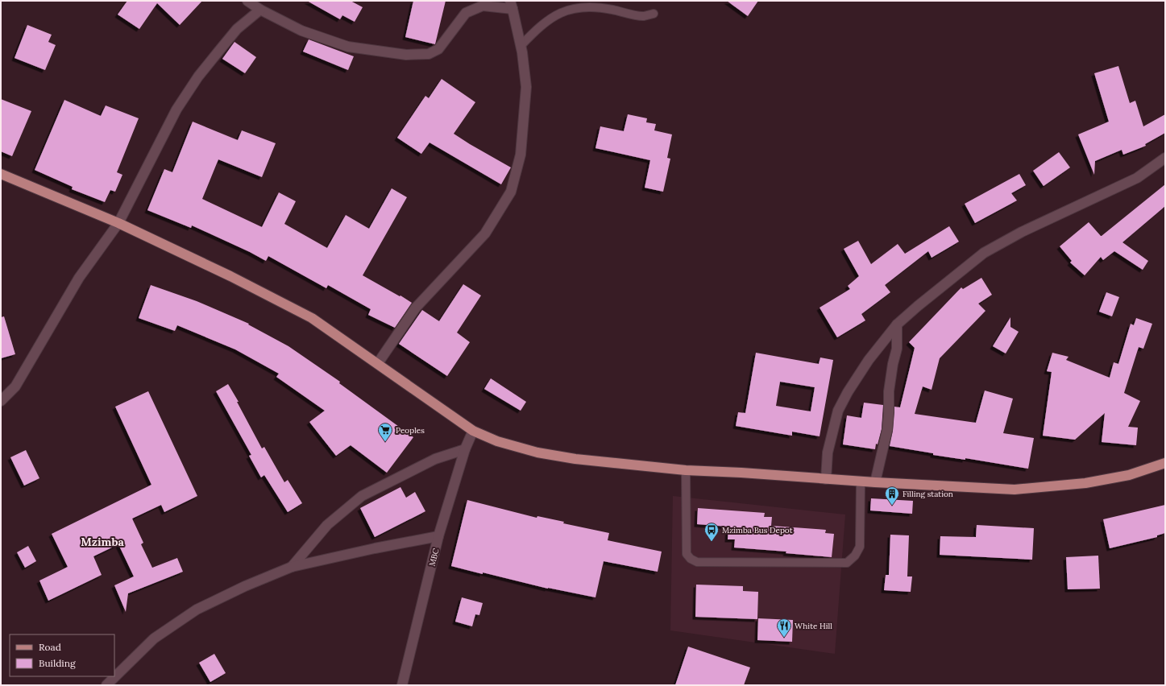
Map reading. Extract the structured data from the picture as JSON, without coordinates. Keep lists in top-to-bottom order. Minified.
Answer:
{"streets":{"street":["MBC"]},"districts":["Mzimba"],"places":{"supermarket":["Peoples"],"building":["Filling station"],"bus stop":["Mzimba Bus Depot"],"restaurant":["White Hill"]},"legend":["Road","Building"]}
